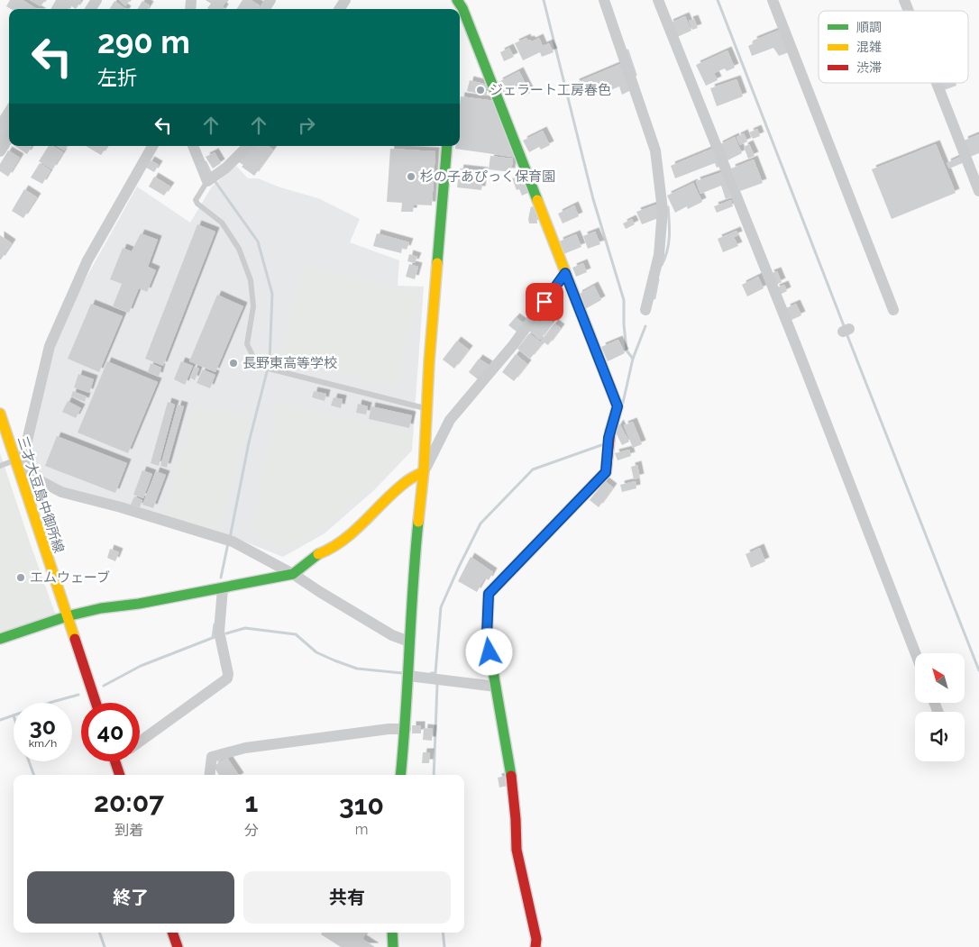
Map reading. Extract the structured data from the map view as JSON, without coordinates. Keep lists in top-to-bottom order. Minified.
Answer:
{"streets":{"street":["三才大豆島中御所線"]},"places":["ジェラート工房春色","杉の子あぴっく保育園","長野東高等学校","エムウェーブ"],"legend":["順調","混雑","渋滞"],"north":"top left","page":{"turn":["290 m","左折"],"speed":"30 km/h","limit":"40","eta":["20:07","到着","1","分","310","m"],"buttons":["終了","共有"]}}
